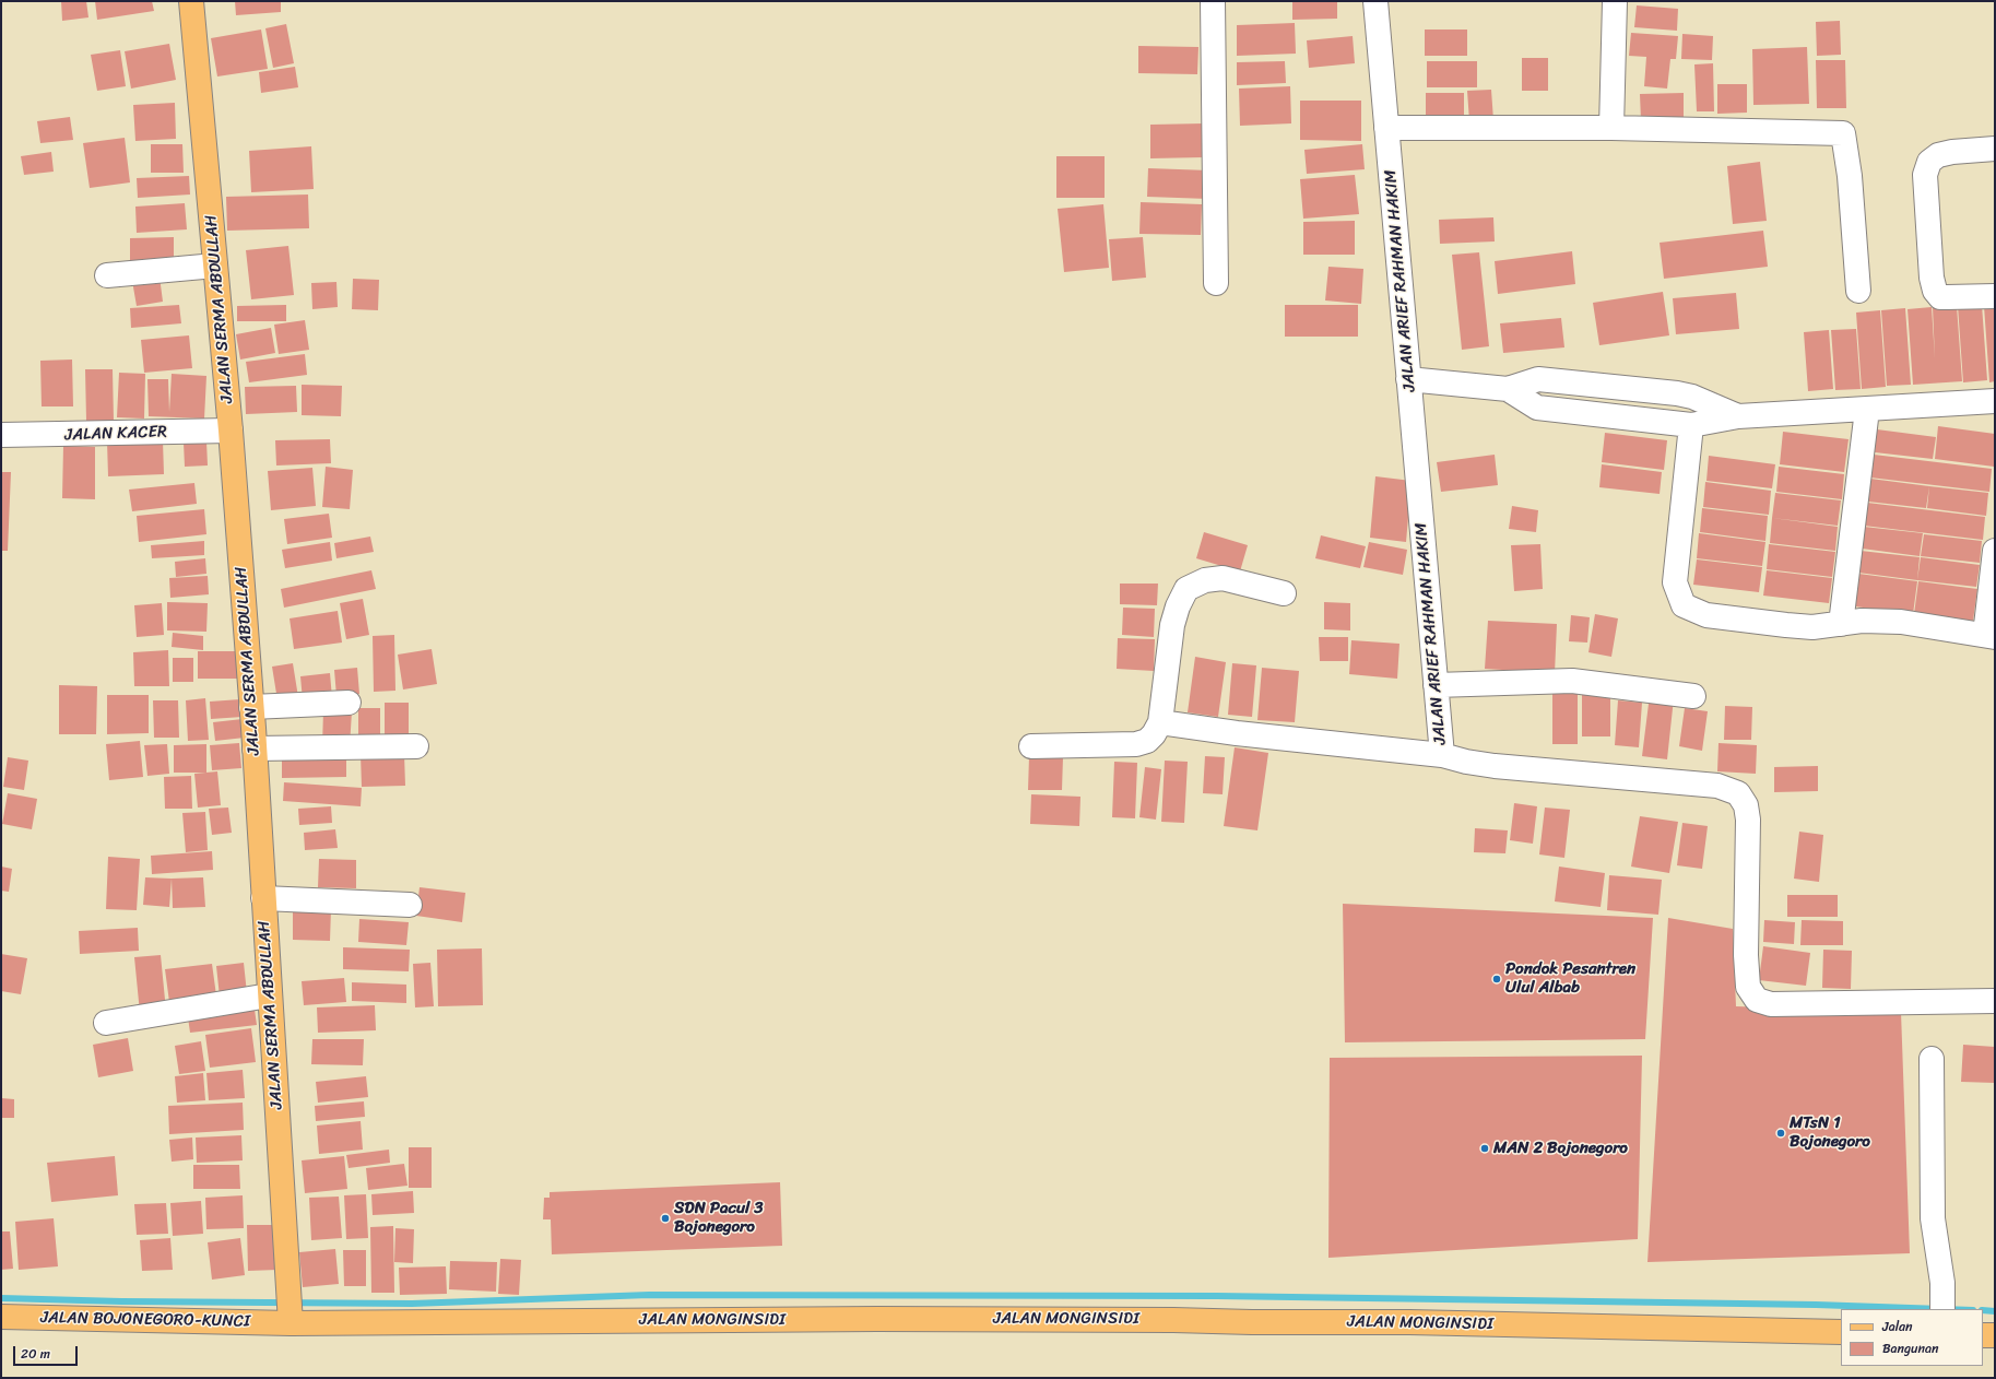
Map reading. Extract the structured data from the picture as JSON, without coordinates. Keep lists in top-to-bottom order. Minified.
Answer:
{"streets":{"main road":["JALAN SERMA ABDULLAH","JALAN MONGINSIDI","JALAN BOJONEGORO-KUNCI"],"street":["JALAN ARIEF RAHMAN HAKIM","JALAN KACER"]},"crossings":[["JALAN SERMA ABDULLAH","JALAN KACER"],["JALAN SERMA ABDULLAH","JALAN MONGINSIDI"],["JALAN SERMA ABDULLAH","JALAN BOJONEGORO-KUNCI"],["JALAN MONGINSIDI","JALAN BOJONEGORO-KUNCI"]],"places":["Pondok Pesantren Ulul Albab","MTsN 1 Bojonegoro","MAN 2 Bojonegoro","SDN Pacul 3 Bojonegoro"],"legend":["Jalan","Bangunan"],"scale_bar":"20 m"}
